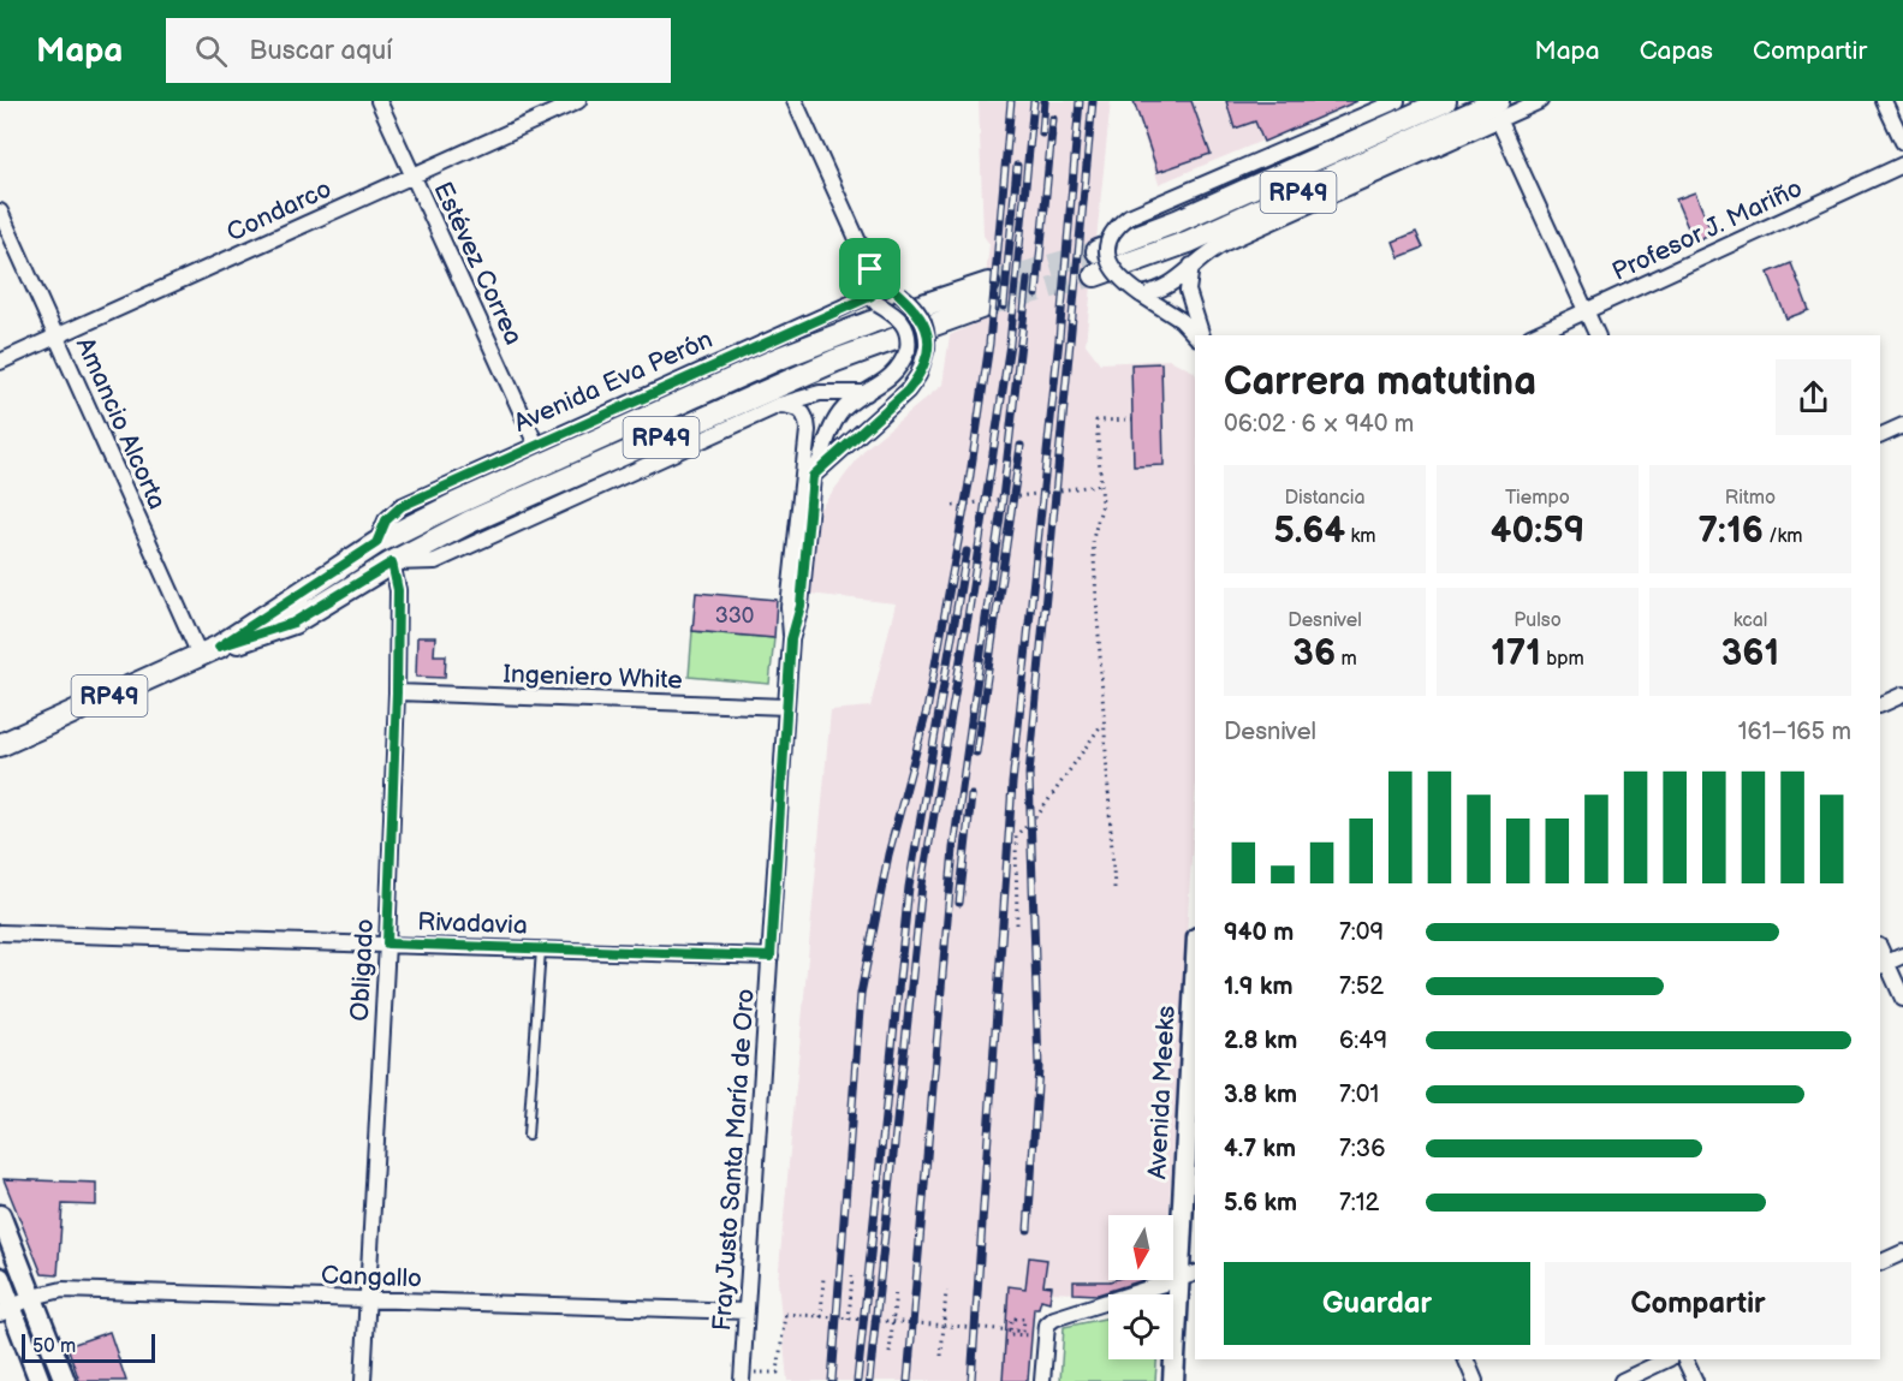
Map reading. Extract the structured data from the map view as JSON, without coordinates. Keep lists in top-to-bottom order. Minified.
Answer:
{"streets":{"main road":["RP49"],"street":["Condarco","Profesor J. Mariño","Estévez Correa","Avenida Eva Perón","Amancio Alcorta","Ingeniero White","Rivadavia","Obligado","Avenida Meeks","Fray Justo Santa María de Oro","Cangallo"]},"crossings":[["RP49","Avenida Eva Perón"],["RP49","Amancio Alcorta"],["RP49","Obligado"],["Condarco","Estévez Correa"],["Condarco","Amancio Alcorta"],["Estévez Correa","Avenida Eva Perón"],["Ingeniero White","Obligado"],["Ingeniero White","Fray Justo Santa María de Oro"],["Rivadavia","Obligado"],["Rivadavia","Fray Justo Santa María de Oro"],["Obligado","Cangallo"],["Fray Justo Santa María de Oro","Cangallo"]],"house_numbers":["330"],"scale_bar":"50 m","north":"bottom","page":{"header":"Mapa","search":"Buscar aquí","nav":["Mapa","Capas","Compartir"],"heading":["Carrera matutina","06:02 · 6 × 940 m"],"stats":[["Distancia","5.64 km"],["Tiempo","40:59"],["Ritmo","7:16 /km"],["Desnivel","36 m"],["Pulso","171 bpm"],["kcal","361"]],"chart":["Desnivel","161–165 m"],"list":[{"name":"940 m","note":"7:09"},{"name":"1.9 km","note":"7:52"},{"name":"2.8 km","note":"6:49"},{"name":"3.8 km","note":"7:01"},{"name":"4.7 km","note":"7:36"},{"name":"5.6 km","note":"7:12"}],"buttons":["Guardar","Compartir"],"scale":"50 m"}}
